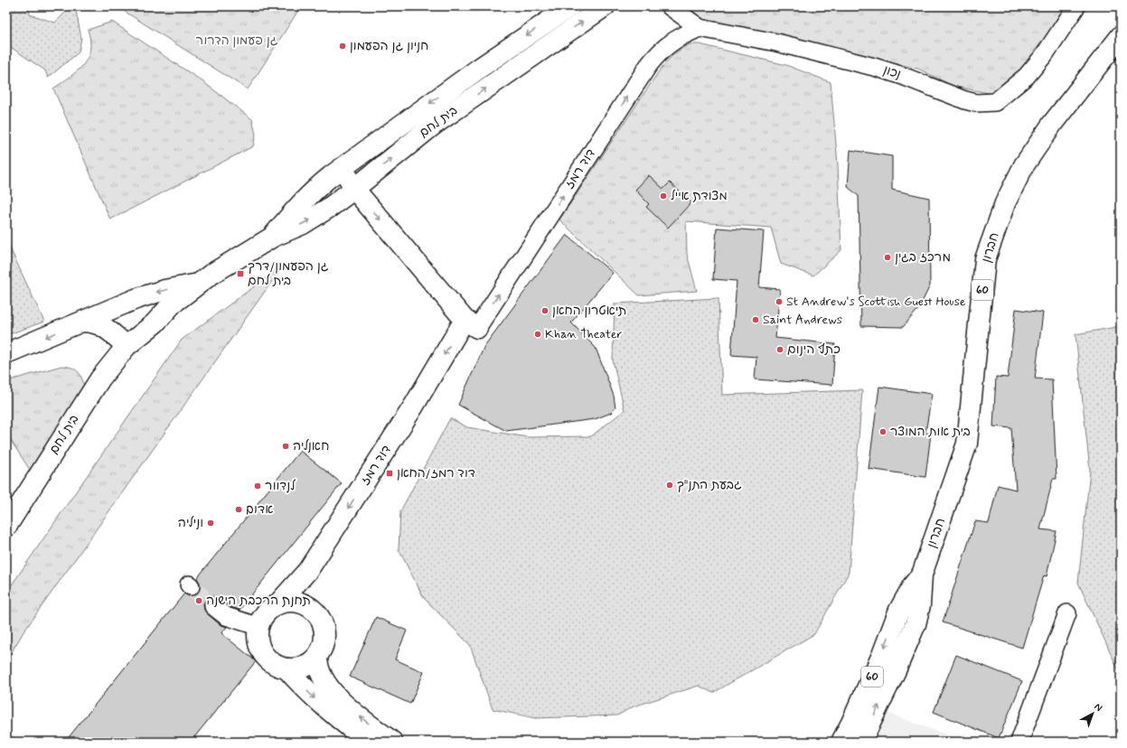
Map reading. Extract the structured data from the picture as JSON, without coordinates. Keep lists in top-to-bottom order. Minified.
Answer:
{"streets":{"main road":["בית לחם","דוד רמז","חברון","60"],"street":["נכון"]},"crossings":[["נכון","דוד רמז"]],"parks":["גן פעמון הדרור"],"places":{"other":["חניון גן הפעמון","מצודת אייל","מרכז בגין","St Andrew's Scottish Guest House","תיאטרון החאן","Saint Andrews","Khan Theater","כתף הינום","בית אות המוצר","חאנליה","גבעת התנ\"ך","לנדוור","אדום","וניליה","תחנת הרכבת הישנה"],"transit":["גן הפעמון/דרך בית לחם","דוד רמז/החאן"]},"north":"top right"}
